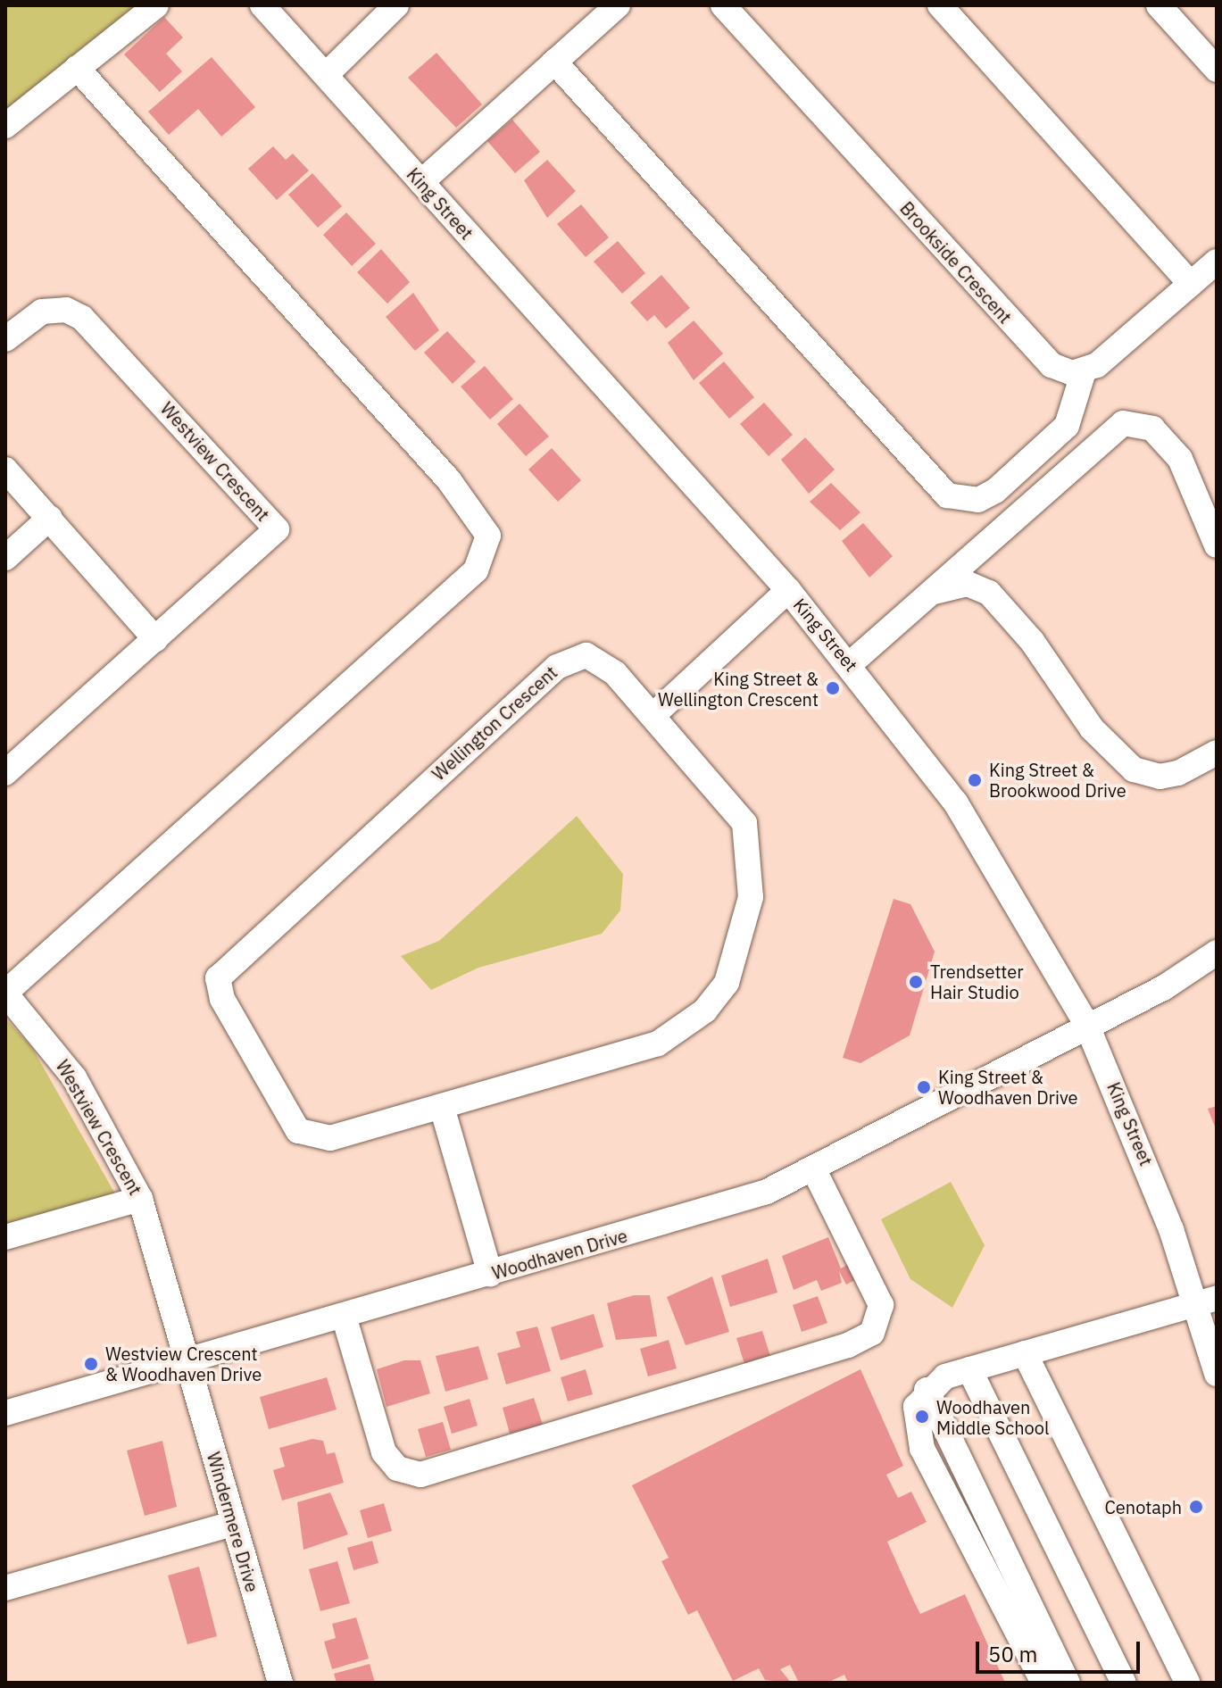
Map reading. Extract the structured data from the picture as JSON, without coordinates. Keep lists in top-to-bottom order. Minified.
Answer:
{"streets":{"street":["King Street","Brookside Crescent","Westview Crescent","Wellington Crescent","Woodhaven Drive","Windermere Drive"]},"crossings":[["King Street","Woodhaven Drive"],["Westview Crescent","Woodhaven Drive"],["Westview Crescent","Windermere Drive"],["Woodhaven Drive","Windermere Drive"]],"places":["King Street & Wellington Crescent","King Street & Brookwood Drive","Trendsetter Hair Studio","King Street & Woodhaven Drive","Westview Crescent & Woodhaven Drive","Woodhaven Middle School","Cenotaph"],"scale_bar":"50 m"}
